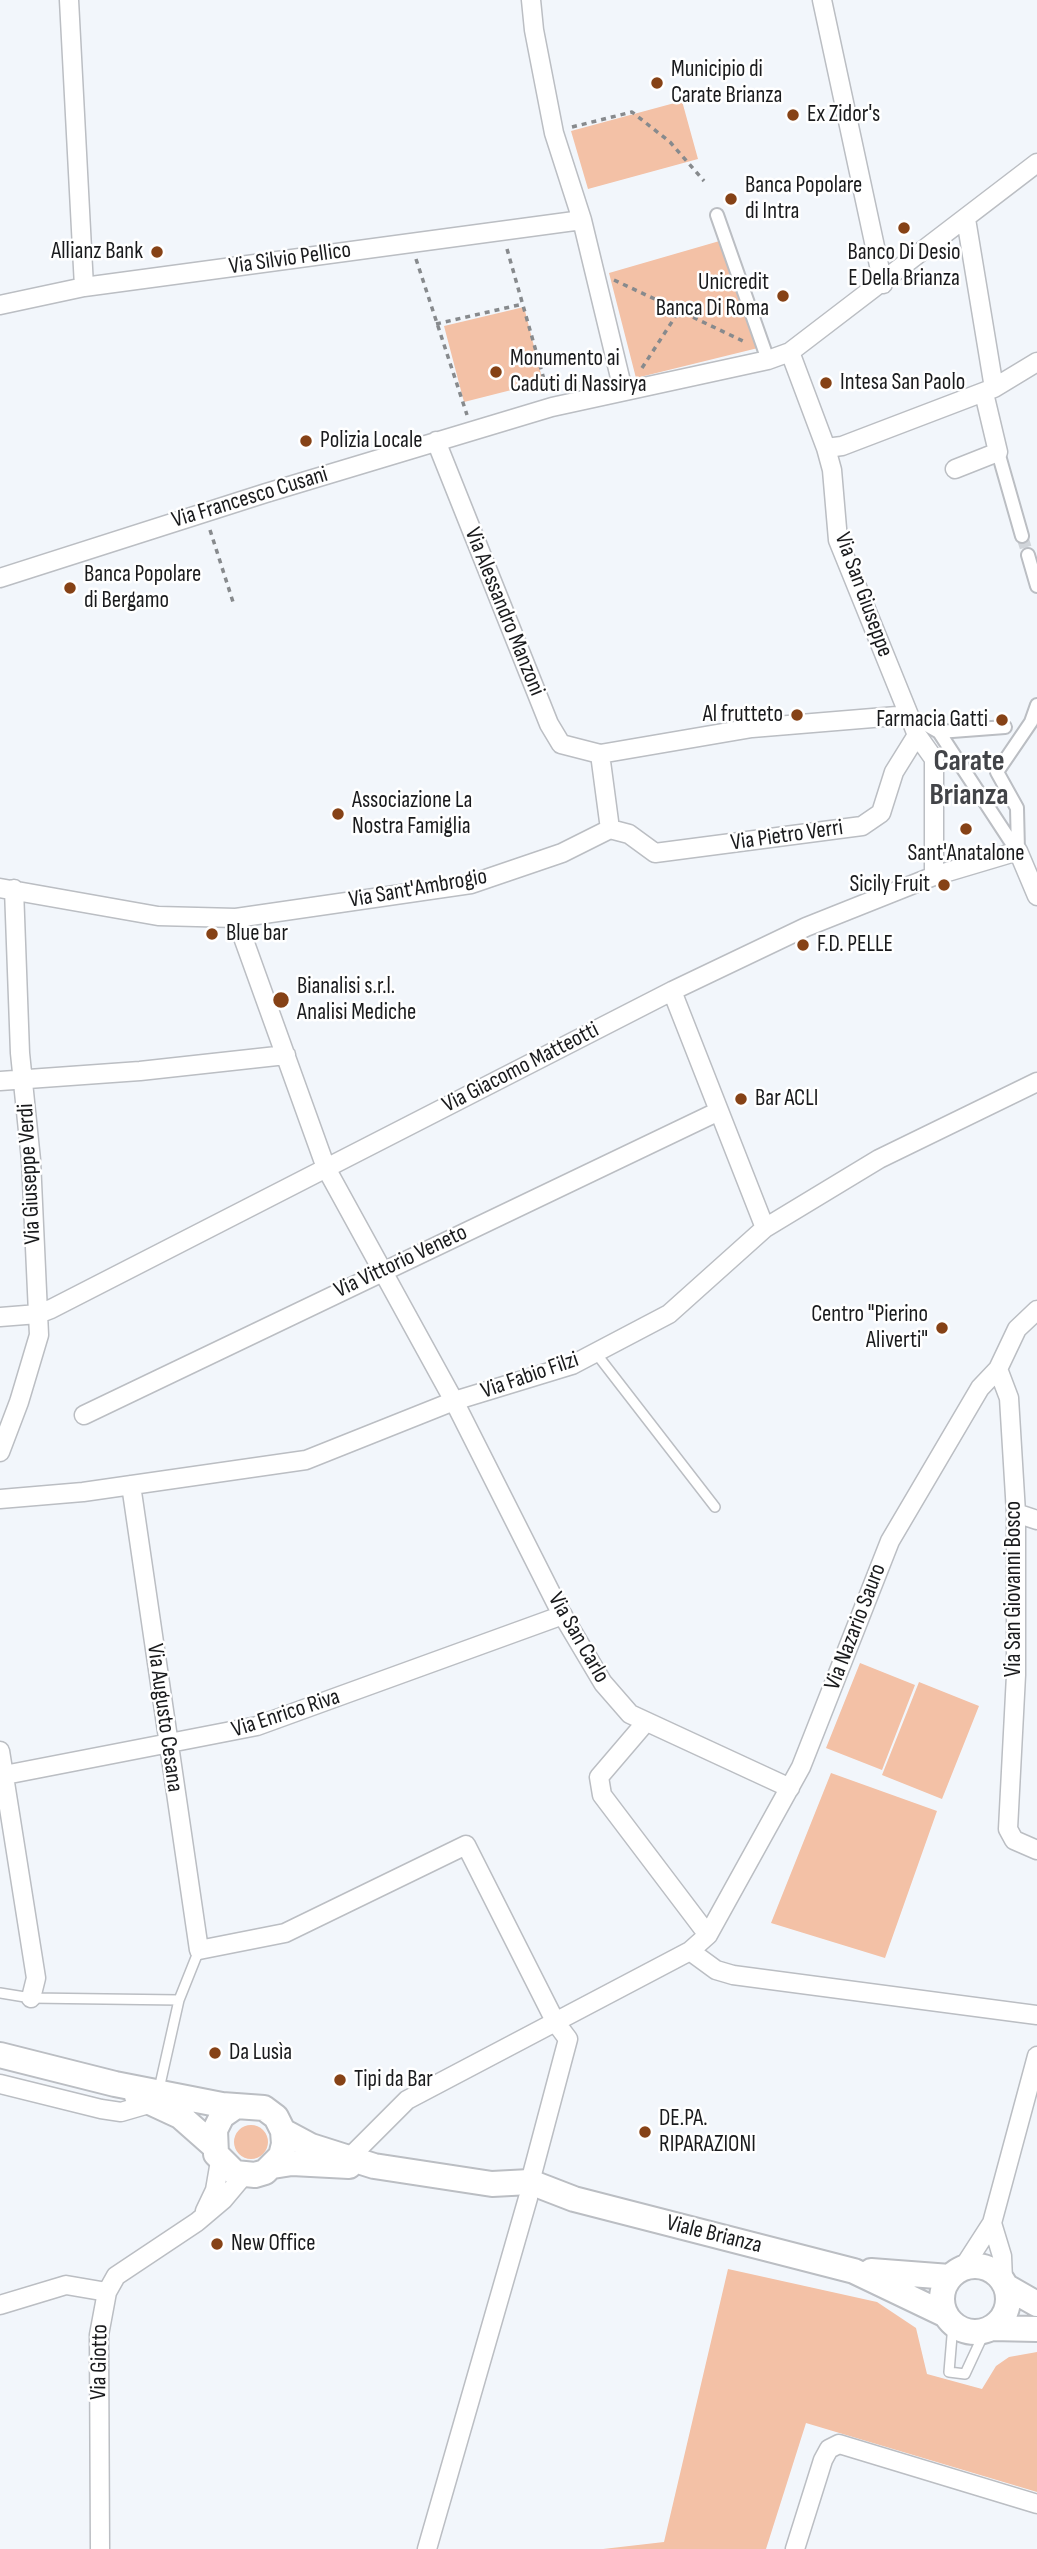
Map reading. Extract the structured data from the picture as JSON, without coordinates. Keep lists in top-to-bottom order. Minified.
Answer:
{"streets":{"main road":["Viale Brianza"],"street":["Via Silvio Pellico","Via Francesco Cusani","Via San Giuseppe","Via Alessandro Manzoni","Via Pietro Verri","Via Sant'Ambrogio","Via Giacomo Matteotti","Via Giuseppe Verdi","Via Vittorio Veneto","Via Fabio Filzi","Via San Giovanni Bosco","Via Nazario Sauro","Via San Carlo","Via Enrico Riva","Via Augusto Cesana","Via Giotto"]},"crossings":[["Via Francesco Cusani","Via San Giuseppe"],["Via Francesco Cusani","Via Alessandro Manzoni"],["Via San Giuseppe","Via Pietro Verri"],["Via San Giuseppe","Via Giacomo Matteotti"],["Via Pietro Verri","Via Sant'Ambrogio"],["Via Sant'Ambrogio","Via Giuseppe Verdi"],["Via Sant'Ambrogio","Via San Carlo"],["Via Giacomo Matteotti","Via Giuseppe Verdi"],["Via Giacomo Matteotti","Via San Carlo"],["Via Vittorio Veneto","Via San Carlo"],["Via Fabio Filzi","Via San Carlo"],["Via Fabio Filzi","Via Augusto Cesana"],["Via San Giovanni Bosco","Via Nazario Sauro"],["Via Nazario Sauro","Via San Carlo"],["Via San Carlo","Via Enrico Riva"],["Via Enrico Riva","Via Augusto Cesana"],["Viale Brianza","Via Giotto"]],"districts":["Carate Brianza"],"places":["Municipio di Carate Brianza","Ex Zidor's","Banca Popolare di Intra","Banco Di Desio E Della Brianza","Allianz Bank","Unicredit Banca Di Roma","Monumento ai Caduti di Nassirya","Intesa San Paolo","Polizia Locale","Banca Popolare di Bergamo","Al frutteto","Farmacia Gatti","Associazione La Nostra Famiglia","Sant'Anatalone","Sicily Fruit","Blue bar","F.D. PELLE","Bianalisi s.r.l. Analisi Mediche","Bar ACLI","Centro \"Pierino Aliverti\"","Da Lusìa","Tipi da Bar","DE.PA. RIPARAZIONI","New Office"]}
